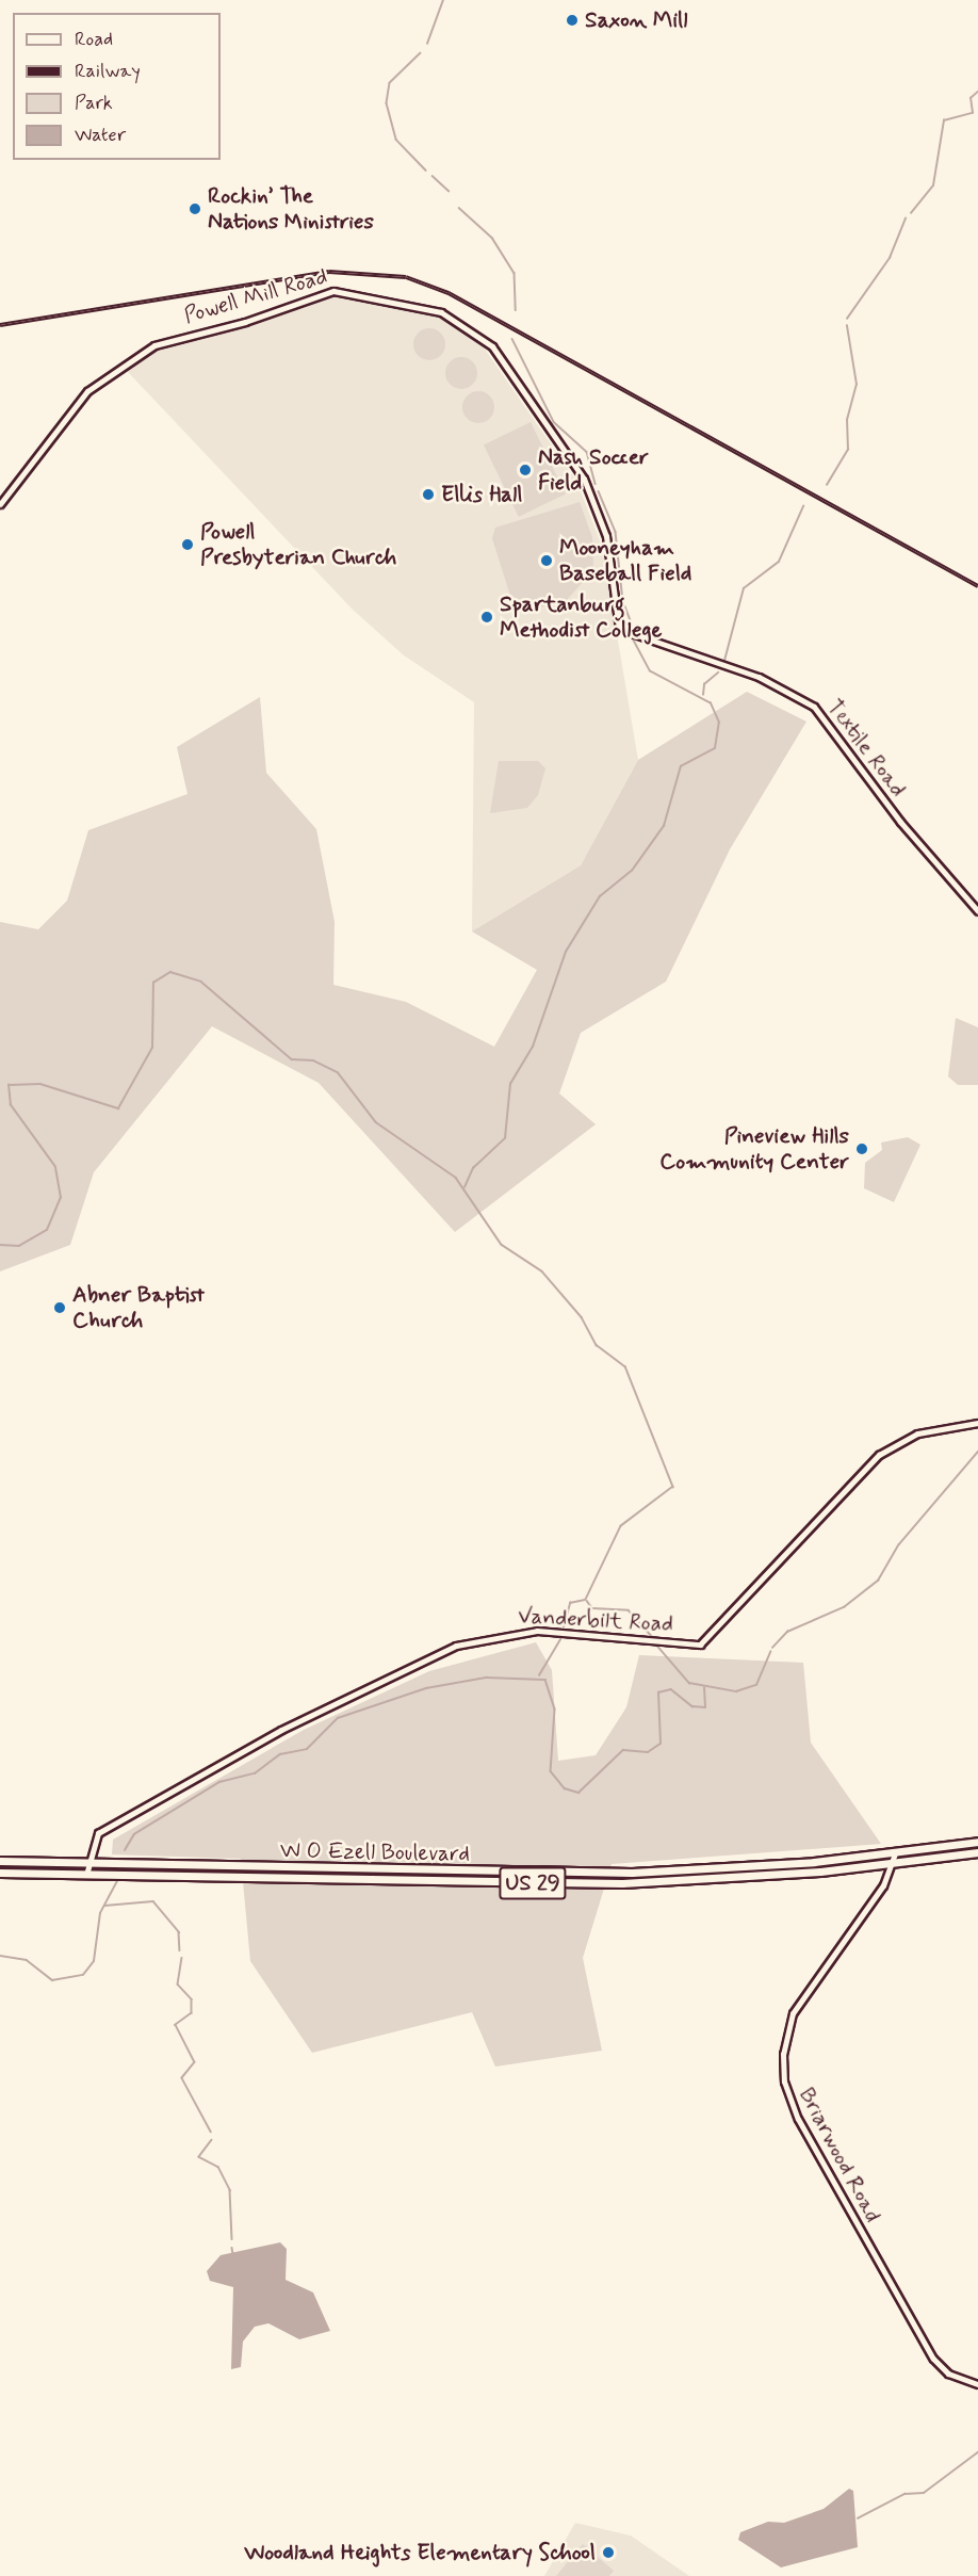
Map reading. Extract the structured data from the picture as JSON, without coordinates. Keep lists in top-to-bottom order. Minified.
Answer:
{"streets":{"main road":["W O Ezell Boulevard","US 29"],"street":["Powell Mill Road","Textile Road","Vanderbilt Road","Briarwood Road"]},"crossings":[["Powell Mill Road","Textile Road"],["Vanderbilt Road","W O Ezell Boulevard"],["W O Ezell Boulevard","Briarwood Road"]],"places":["Saxon Mill","Rockin’ The Nations Ministries","Nash Soccer Field","Ellis Hall","Powell Presbyterian Church","Mooneyham Baseball Field","Spartanburg Methodist College","Pineview Hills Community Center","Abner Baptist Church","Woodland Heights Elementary School"],"legend":["Road","Railway","Park","Water"]}
